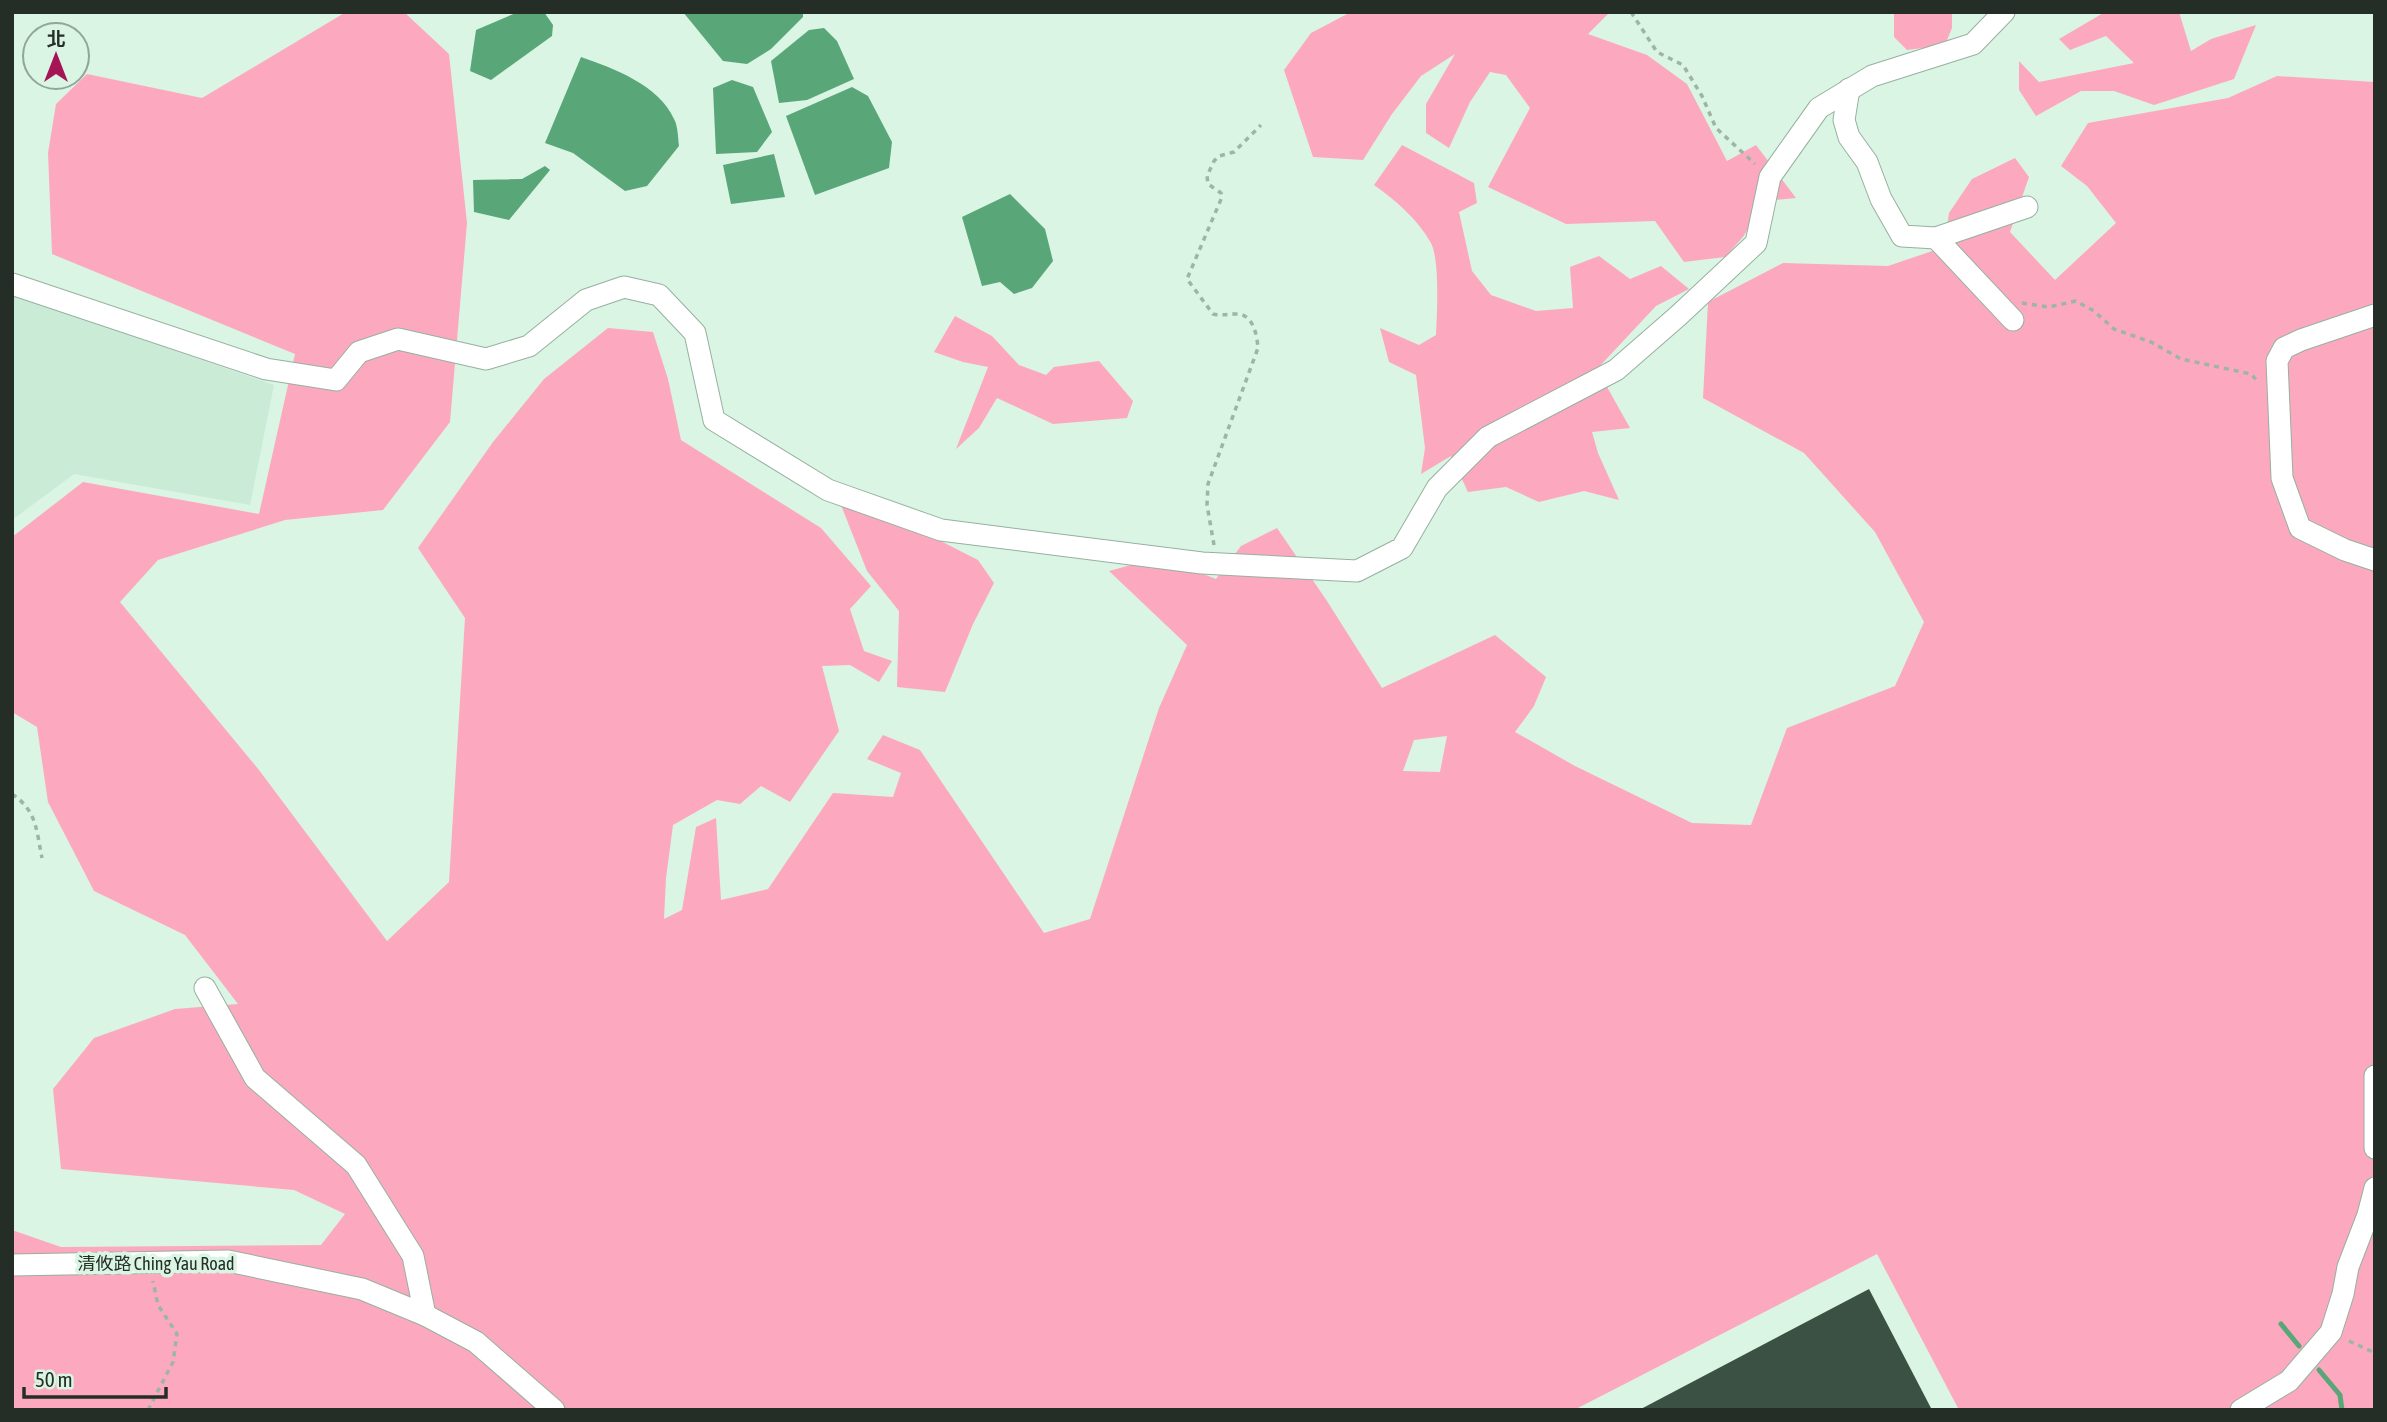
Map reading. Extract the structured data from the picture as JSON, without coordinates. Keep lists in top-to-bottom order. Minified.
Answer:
{"streets":{"street":["清攸路 Ching Yau Road"]},"scale_bar":"50 m","north":"top"}
